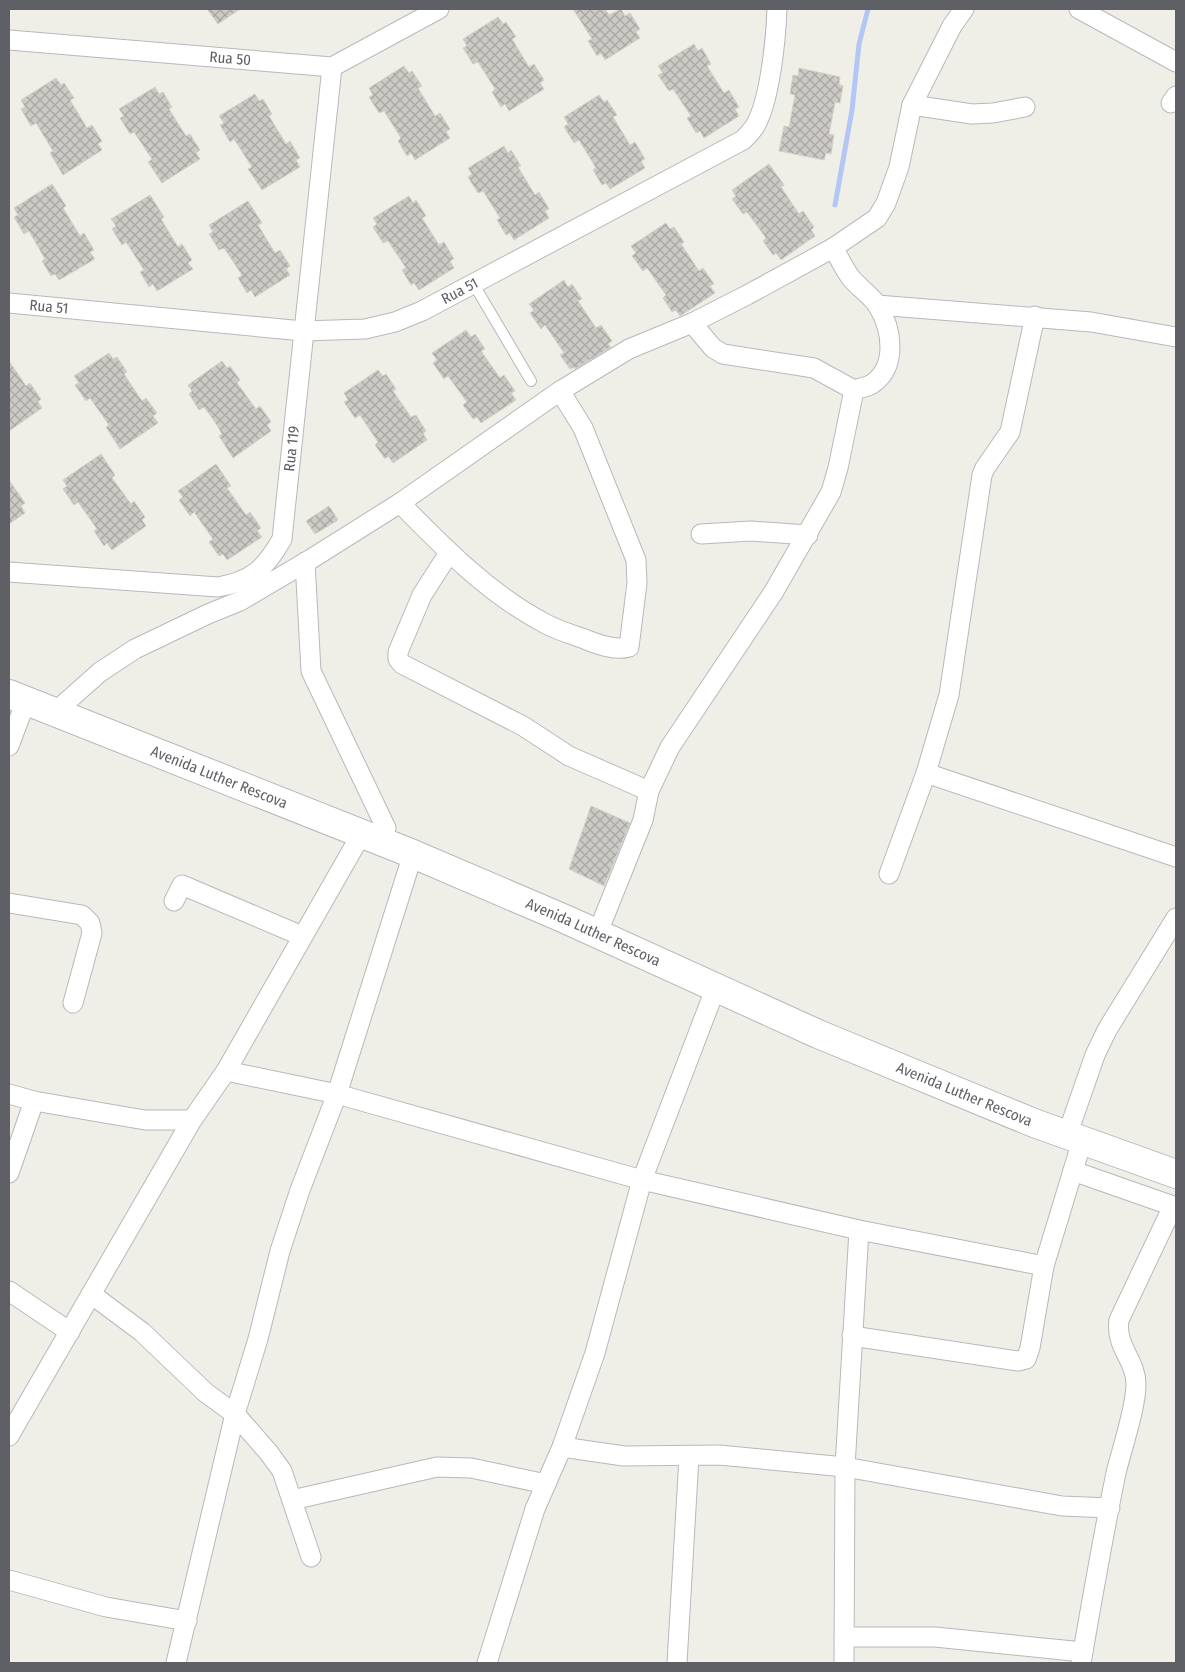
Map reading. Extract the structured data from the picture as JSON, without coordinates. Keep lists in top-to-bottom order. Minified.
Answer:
{"streets":{"main road":["Avenida Luther Rescova"],"street":["Rua 50","Rua 51","Rua 119"]},"crossings":[["Rua 50","Rua 119"],["Rua 51","Rua 119"]]}
